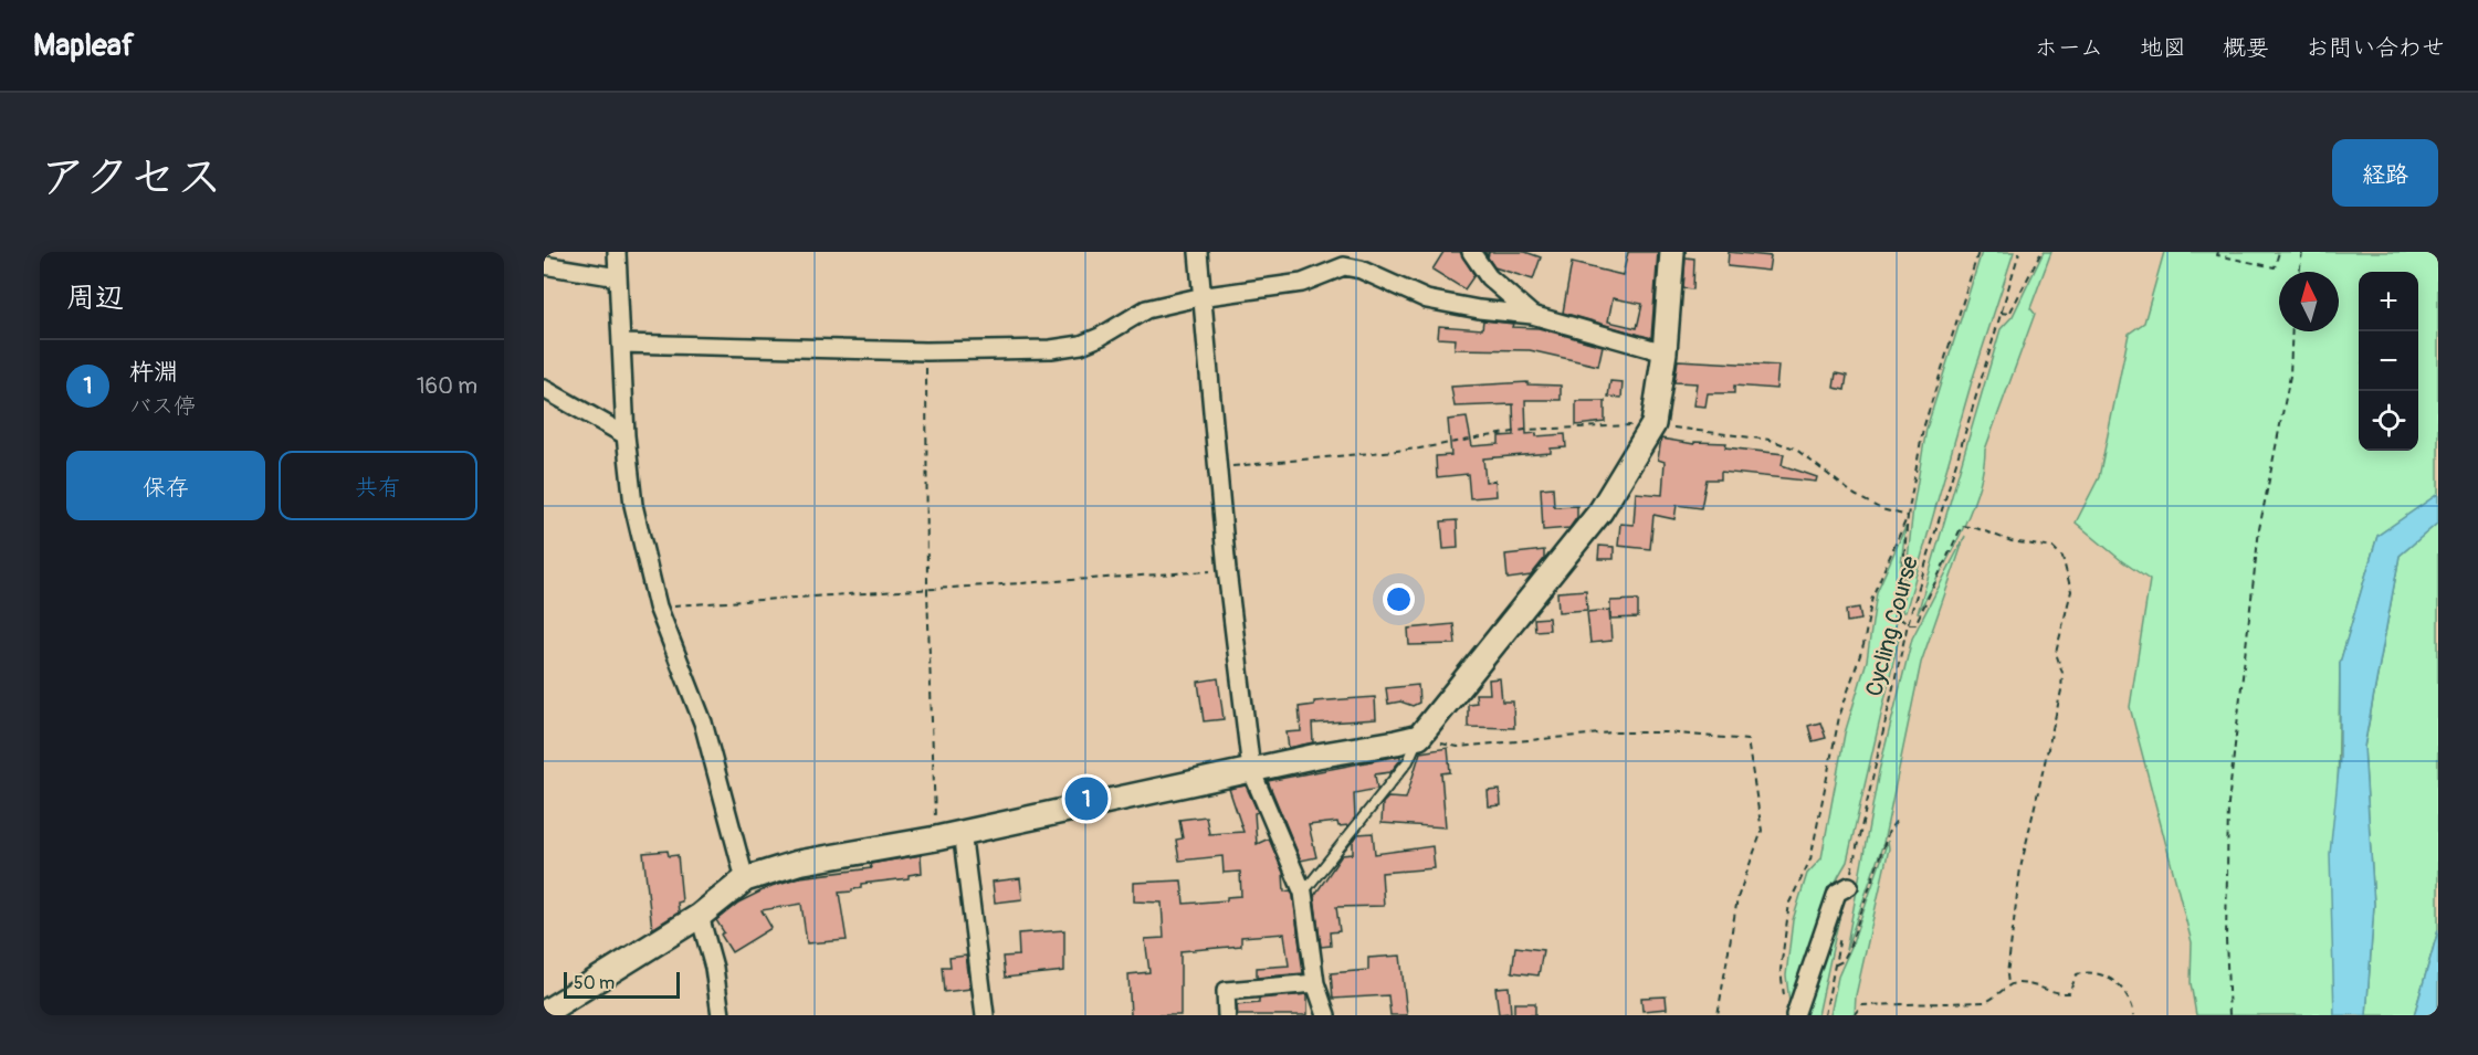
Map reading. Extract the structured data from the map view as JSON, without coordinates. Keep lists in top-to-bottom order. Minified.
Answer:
{"streets":{"path":["Cycling Course"]},"scale_bar":"50 m","north":"top","page":{"header":"Mapleaf","nav":["ホーム","地図","概要","お問い合わせ"],"title":"アクセス","buttons":["経路",["保存","共有"]],"heading":"周辺","map_buttons":["+","−"],"list":[{"mark":"1","name":"杵淵","note":"バス停","value":"160 m"}],"pins":"1","scale":"50 m"}}
